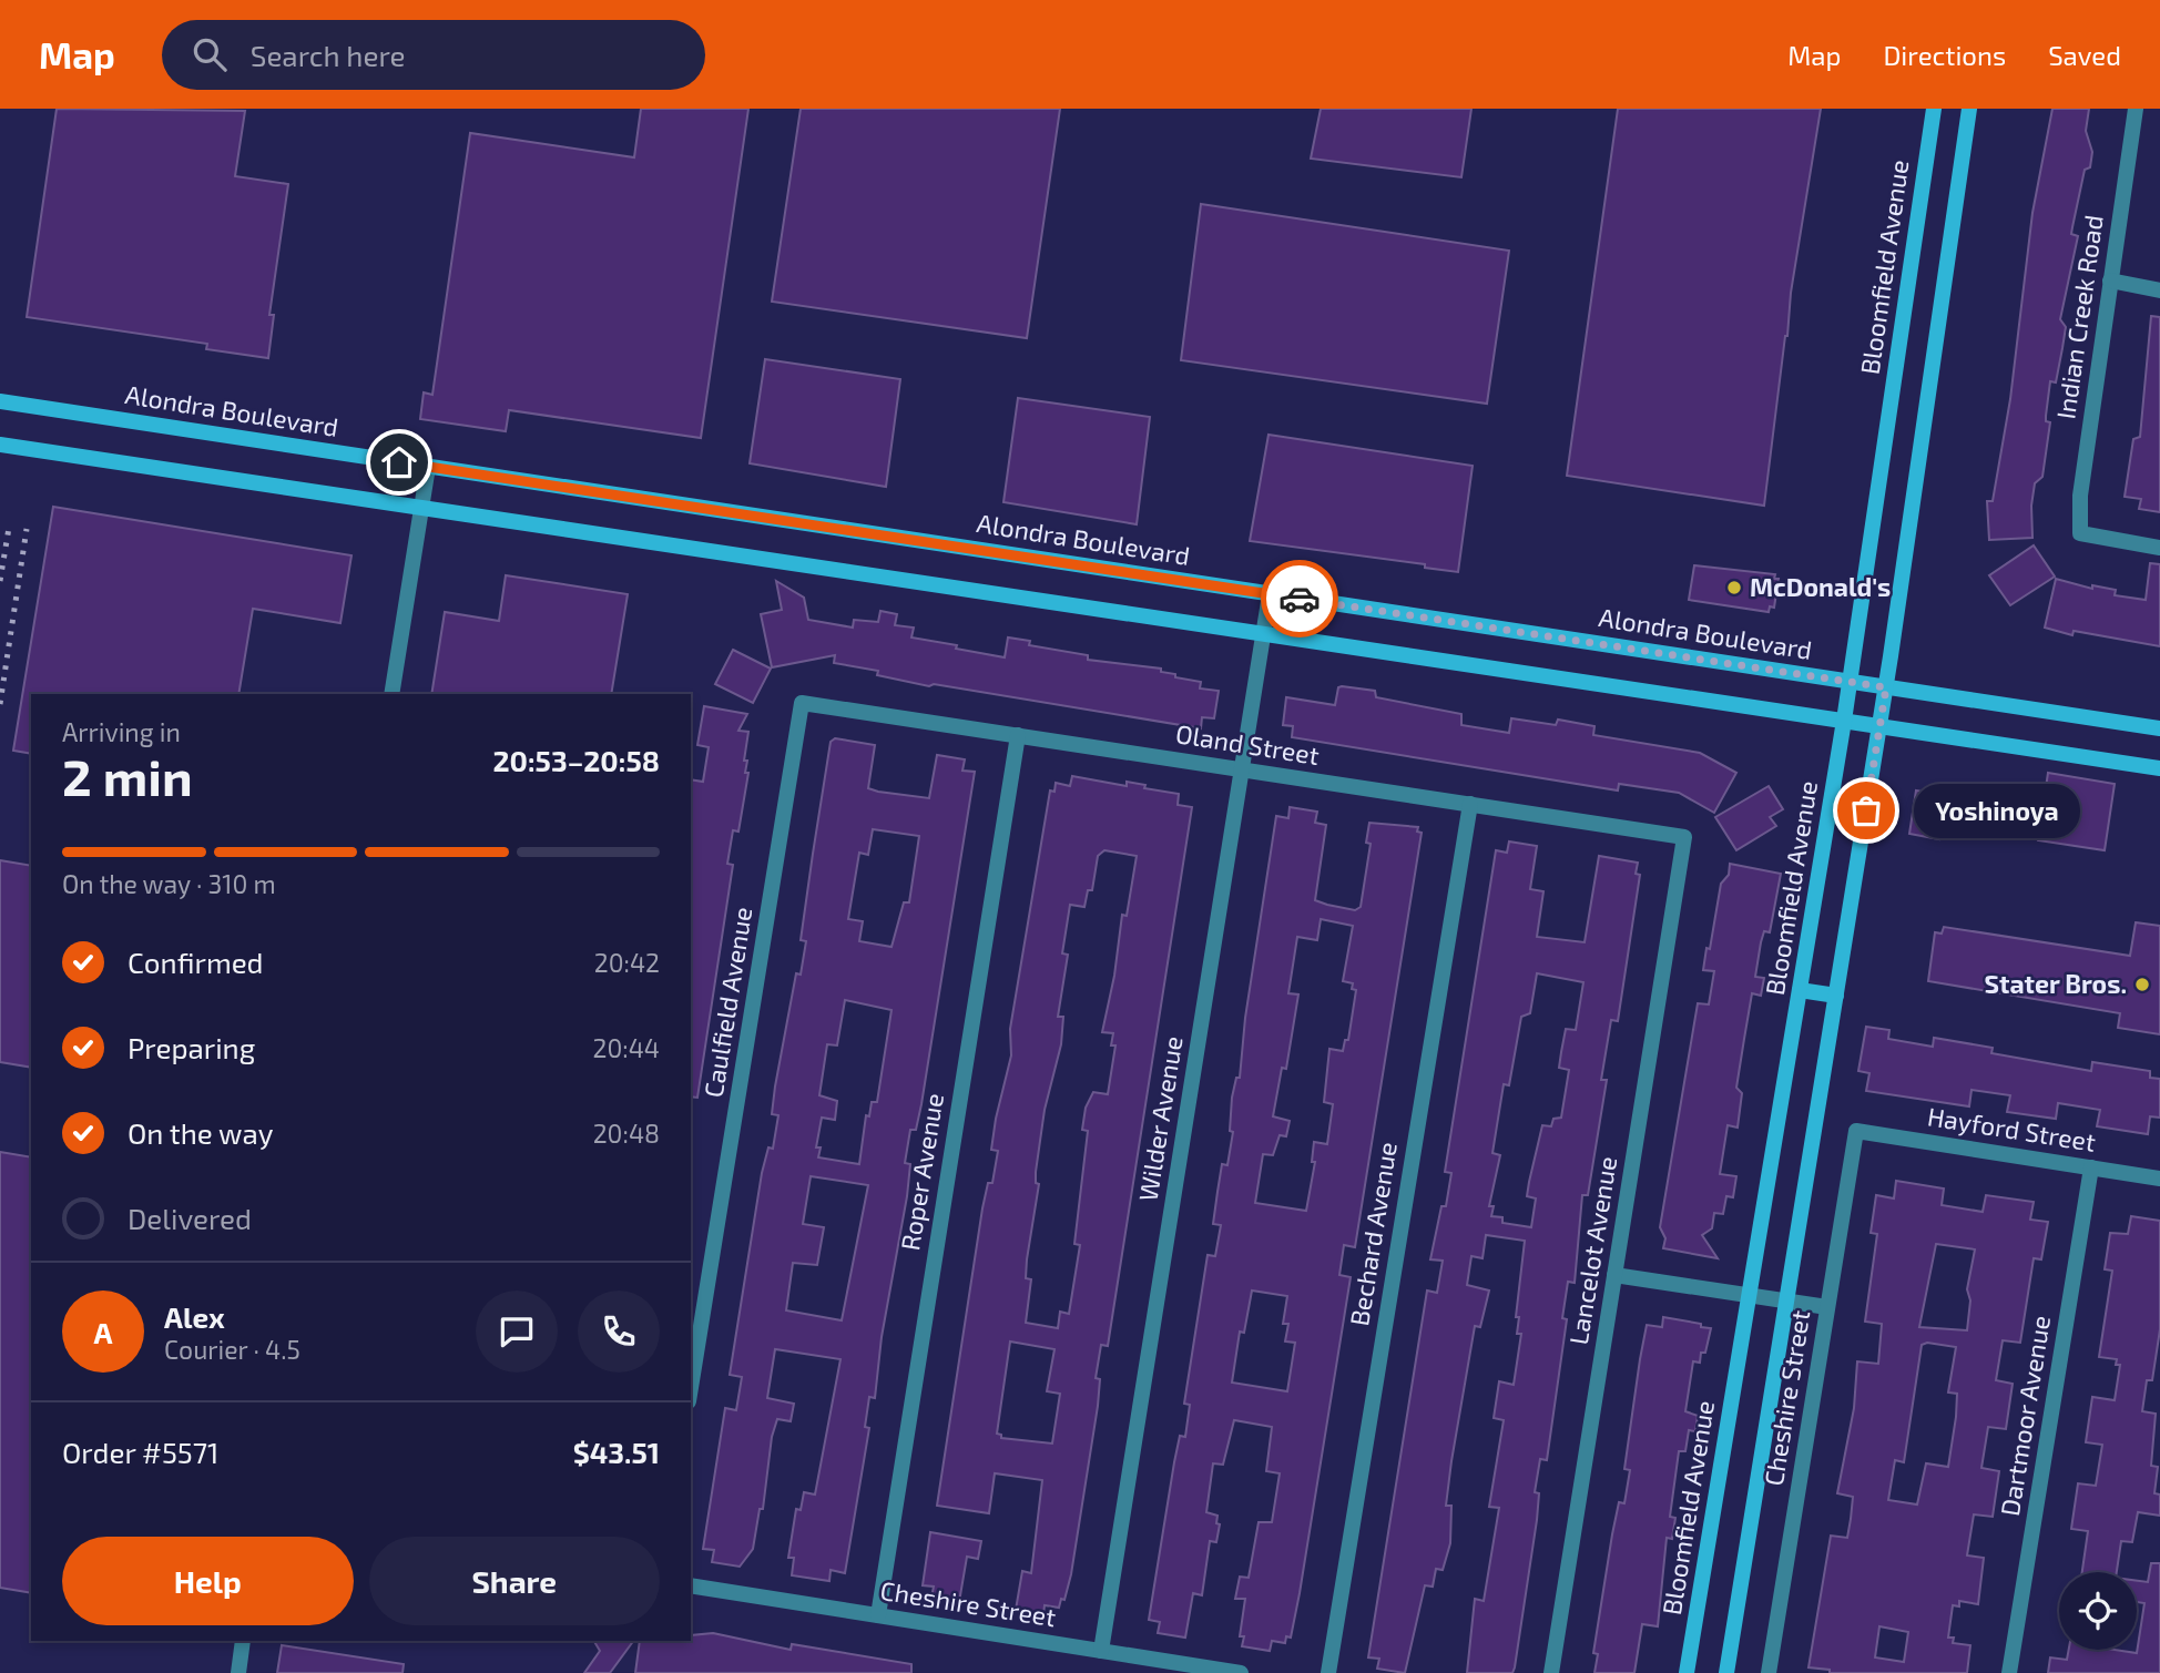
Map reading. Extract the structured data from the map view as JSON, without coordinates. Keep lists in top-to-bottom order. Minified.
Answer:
{"streets":{"main road":["Bloomfield Avenue","Alondra Boulevard"],"street":["Indian Creek Road","Oland Street","Caulfield Avenue","Wilder Avenue","Hayford Street","Roper Avenue","Bechard Avenue","Lancelot Avenue","Cheshire Street","Dartmoor Avenue"]},"crossings":[["Bloomfield Avenue","Alondra Boulevard"],["Alondra Boulevard","Wilder Avenue"],["Oland Street","Caulfield Avenue"],["Oland Street","Wilder Avenue"],["Oland Street","Roper Avenue"],["Oland Street","Bechard Avenue"],["Oland Street","Lancelot Avenue"],["Wilder Avenue","Cheshire Street"],["Hayford Street","Cheshire Street"],["Hayford Street","Dartmoor Avenue"],["Roper Avenue","Cheshire Street"]],"places":["McDonald's","Yoshinoya","Stater Bros."],"page":{"header":"Map","search":"Search here","nav":["Map","Directions","Saved"],"heading":["2 min","Arriving in","20:53–20:58"],"panel":["Alex","Courier · 4.5","Order #5571","$43.51"],"bubble":"Yoshinoya","bar":"On the way · 310 m","list":[["Confirmed","20:42"],["Preparing","20:44"],["On the way","20:48"],"Delivered"],"round":"A","buttons":["Help","Share"]}}
